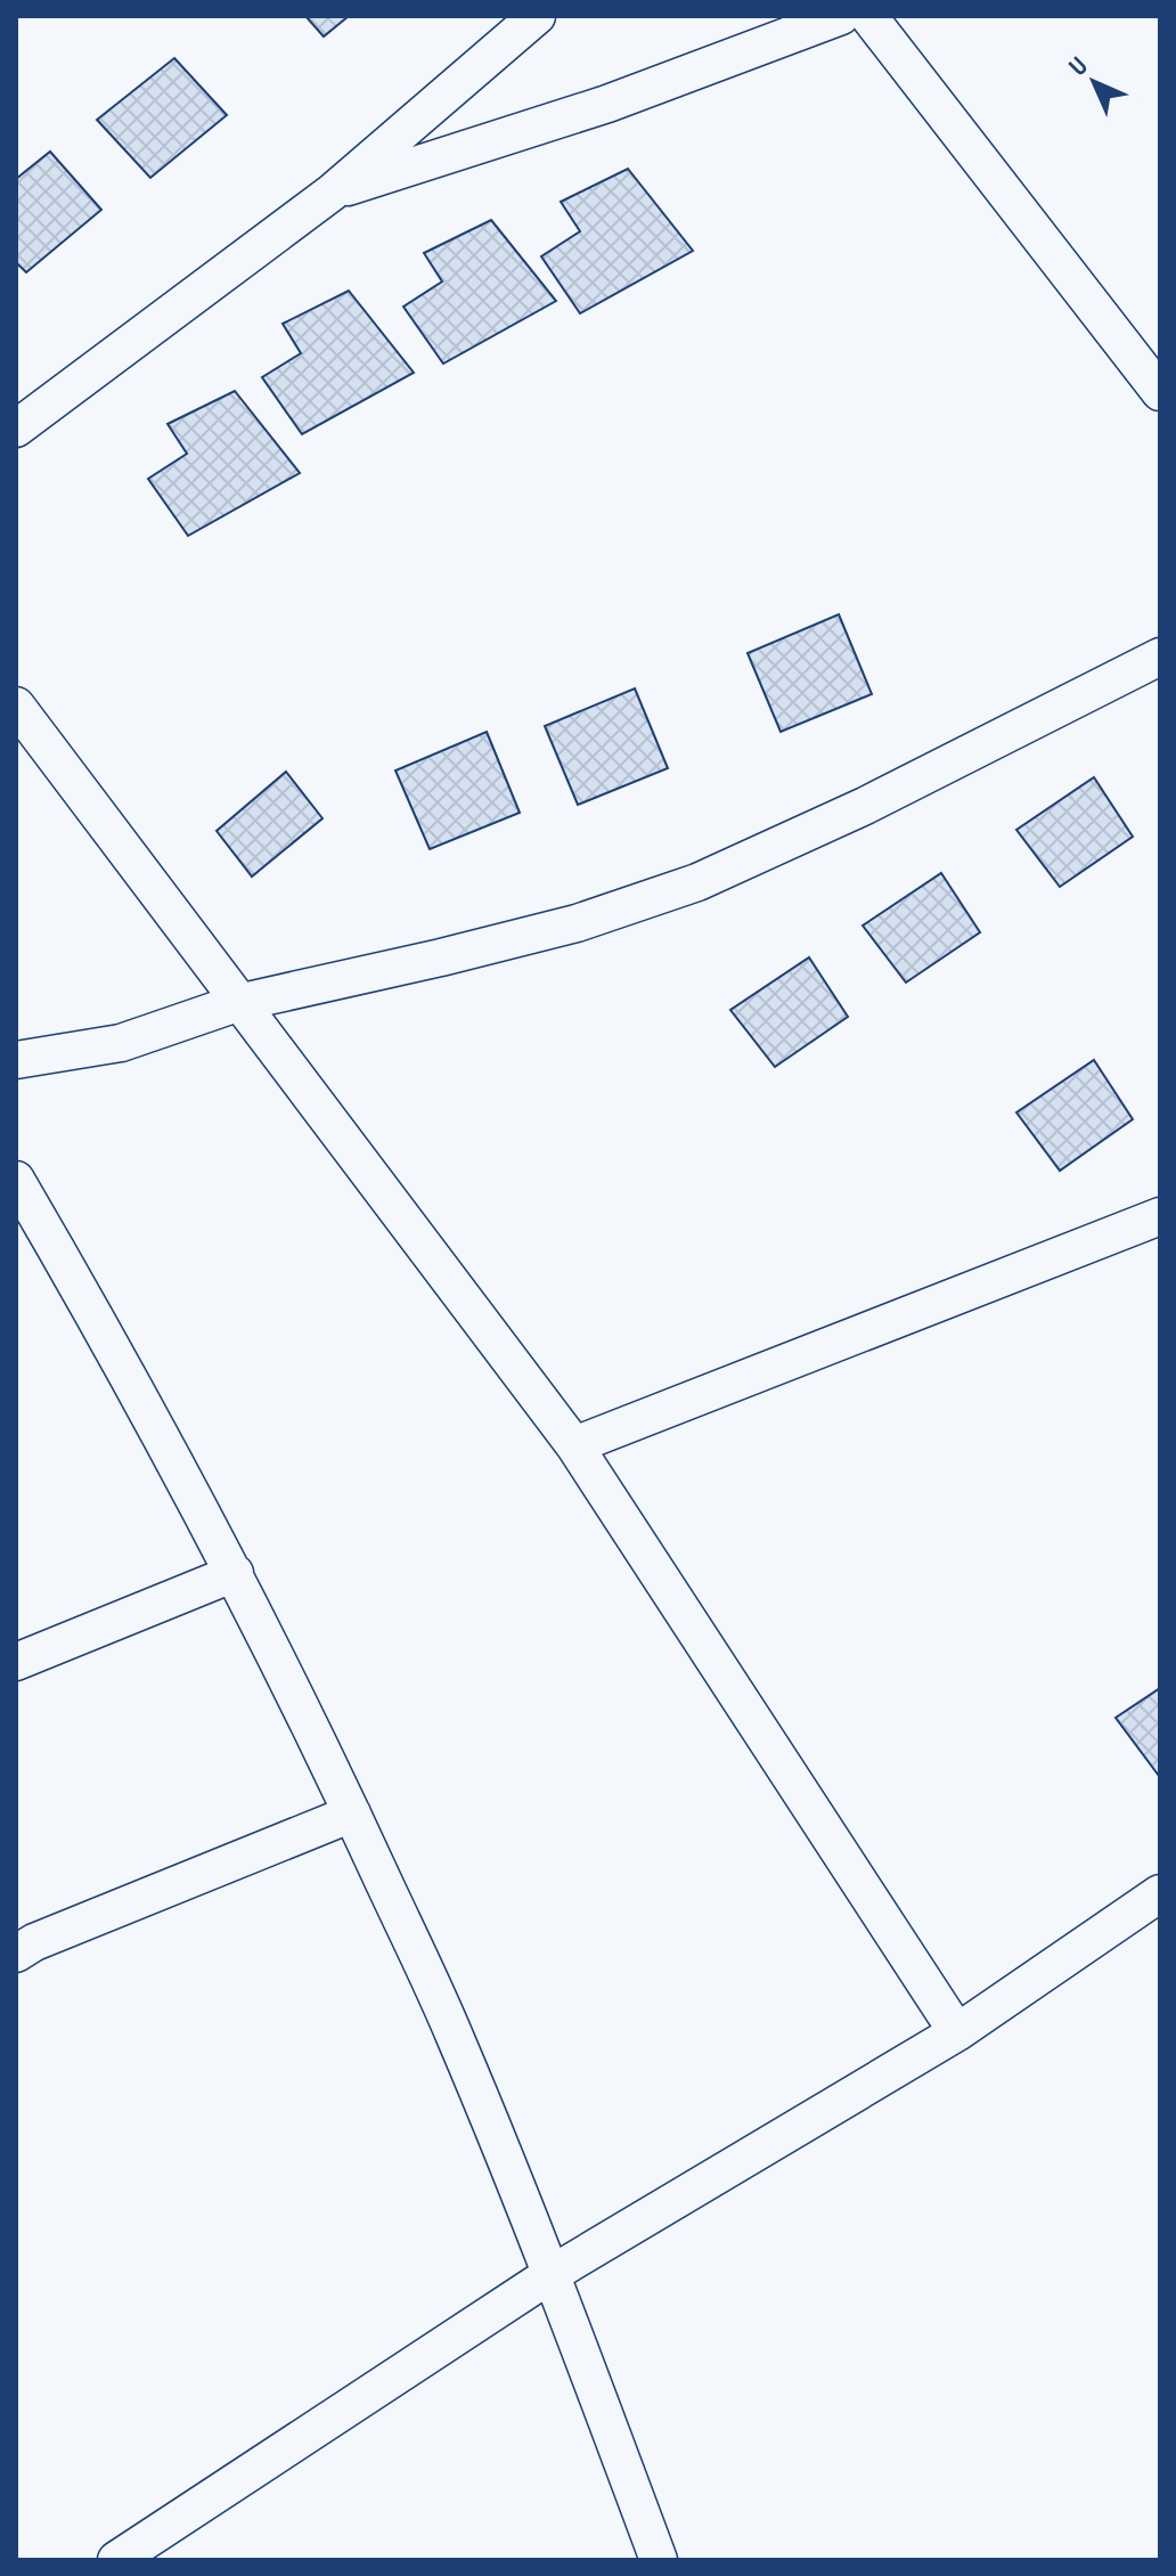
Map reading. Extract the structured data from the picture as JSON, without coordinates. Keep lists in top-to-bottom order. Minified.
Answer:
{"north":"top left"}
